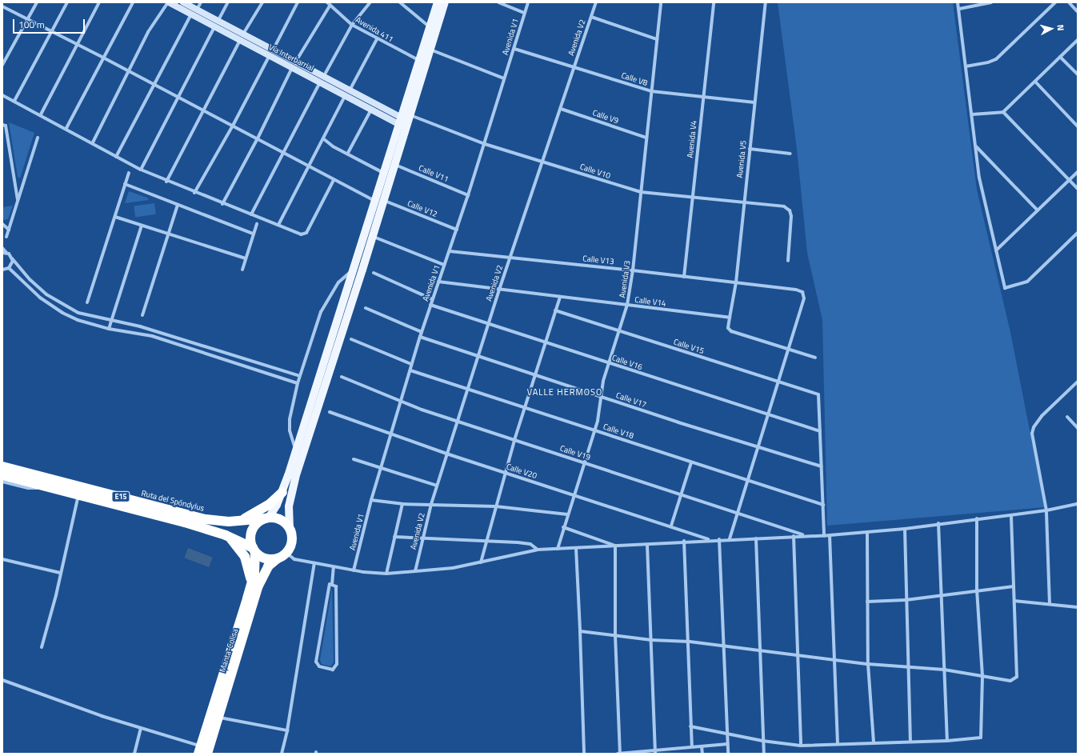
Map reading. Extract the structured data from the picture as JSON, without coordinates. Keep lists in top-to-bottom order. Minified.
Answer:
{"streets":{"highway":["E15","Ruta del Spóndylus","Manta-Colisa"],"main road":["Vía Interbarrial"],"street":["Avenida 411","Avenida V1","Avenida V2","Calle V8","Calle V9","Avenida V4","Avenida V5","Calle V10","Calle V11","Calle V12","Calle V13","Avenida V3","Calle V14","Calle V15","Calle V16","Calle V17","Calle V18","Calle V19","Calle V20"]},"crossings":[["Avenida V1","Calle V8"],["Avenida V1","Calle V10"],["Avenida V1","Calle V11"],["Avenida V1","Calle V12"],["Avenida V1","Calle V13"],["Avenida V1","Calle V14"],["Avenida V1","Calle V16"],["Avenida V1","Calle V17"],["Avenida V1","Calle V18"],["Avenida V1","Calle V19"],["Avenida V1","Calle V20"],["Avenida V2","Calle V8"],["Avenida V2","Calle V9"],["Avenida V2","Calle V10"],["Avenida V2","Calle V13"],["Avenida V2","Calle V14"],["Avenida V2","Calle V16"],["Avenida V2","Calle V17"],["Avenida V2","Calle V18"],["Avenida V2","Calle V19"],["Avenida V2","Calle V20"],["Vía Interbarrial","Calle V10"],["Calle V8","Avenida V4"],["Calle V8","Avenida V5"],["Calle V8","Avenida V3"],["Calle V9","Avenida V3"],["Avenida V4","Calle V10"],["Avenida V4","Calle V13"],["Avenida V5","Calle V10"],["Avenida V5","Calle V13"],["Avenida V5","Calle V14"],["Calle V10","Avenida V3"],["Calle V13","Avenida V3"],["Avenida V3","Calle V14"],["Avenida V3","Calle V15"],["Avenida V3","Calle V16"],["Avenida V3","Calle V17"],["Avenida V3","Calle V18"],["Avenida V3","Calle V19"],["Avenida V3","Calle V20"],["Calle V15","Calle V16"],["E15","Ruta del Spóndylus"],["E15","Manta-Colisa"],["Ruta del Spóndylus","Manta-Colisa"]],"districts":["VALLE HERMOSO"],"scale_bar":"100 m","north":"right"}
